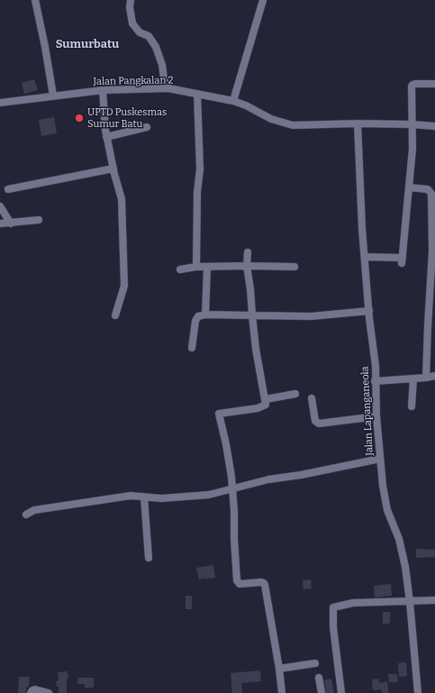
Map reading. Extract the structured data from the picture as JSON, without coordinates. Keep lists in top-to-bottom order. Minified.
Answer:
{"streets":{"street":["Jalan Pangkalan 2","Jalan Lapanganeola"]},"crossings":[["Jalan Pangkalan 2","Jalan Lapanganeola"]],"districts":["Sumurbatu"],"places":["UPTD Puskesmas Sumur Batu"]}
